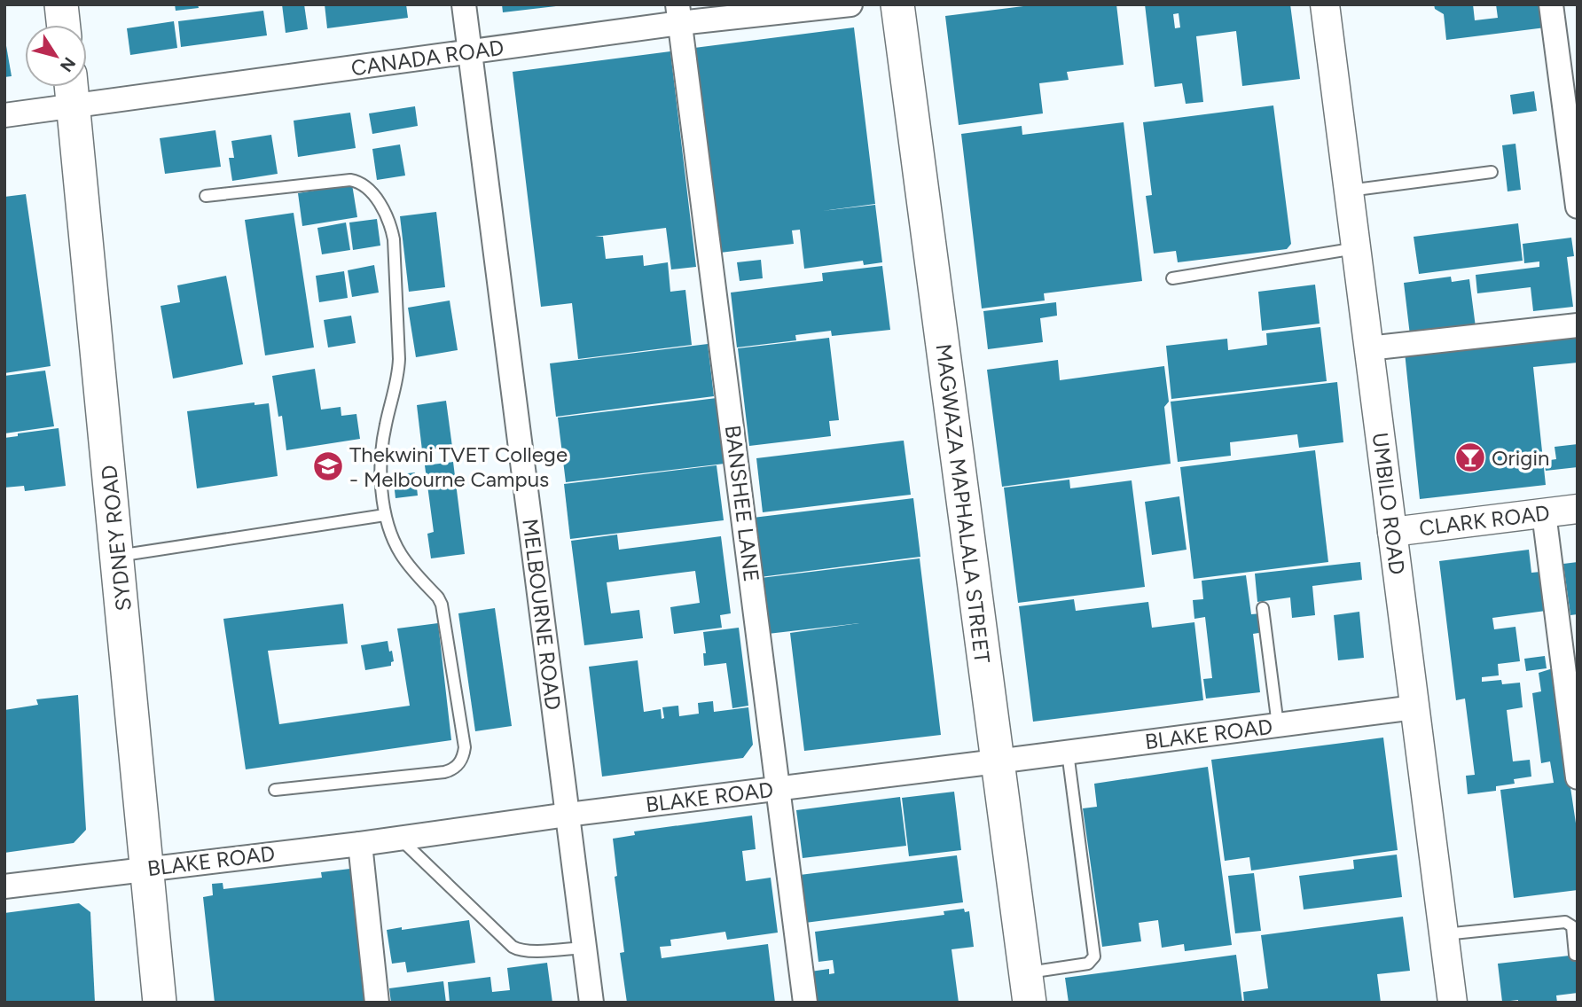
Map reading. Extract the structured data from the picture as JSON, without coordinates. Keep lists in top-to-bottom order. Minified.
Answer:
{"streets":{"main road":["MAGWAZA MAPHALALA STREET","SYDNEY ROAD"],"street":["CANADA ROAD","BANSHEE LANE","UMBILO ROAD","CLARK ROAD","MELBOURNE ROAD","BLAKE ROAD"]},"crossings":[["CANADA ROAD","BANSHEE LANE"],["CANADA ROAD","SYDNEY ROAD"],["CANADA ROAD","MELBOURNE ROAD"],["BANSHEE LANE","BLAKE ROAD"],["MAGWAZA MAPHALALA STREET","BLAKE ROAD"],["UMBILO ROAD","CLARK ROAD"],["UMBILO ROAD","BLAKE ROAD"],["SYDNEY ROAD","BLAKE ROAD"],["MELBOURNE ROAD","BLAKE ROAD"]],"places":{"bar":["Origin"],"school or university":["Thekwini TVET College - Melbourne Campus"]},"north":"bottom right"}
